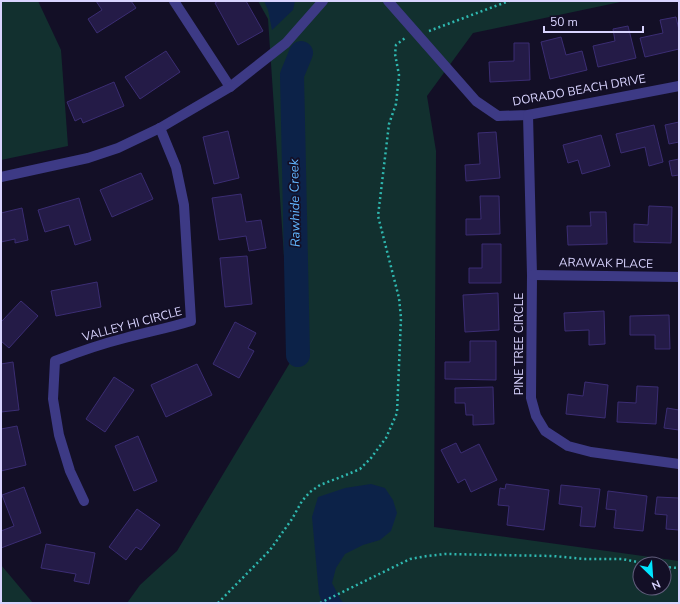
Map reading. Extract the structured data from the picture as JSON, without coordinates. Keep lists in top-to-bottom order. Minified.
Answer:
{"streets":{"street":["DORADO BEACH DRIVE","ARAWAK PLACE","VALLEY HI CIRCLE","PINE TREE CIRCLE"]},"crossings":[["DORADO BEACH DRIVE","PINE TREE CIRCLE"],["ARAWAK PLACE","PINE TREE CIRCLE"]],"water":["Rawhide Creek"],"scale_bar":"50 m","north":"bottom right"}
